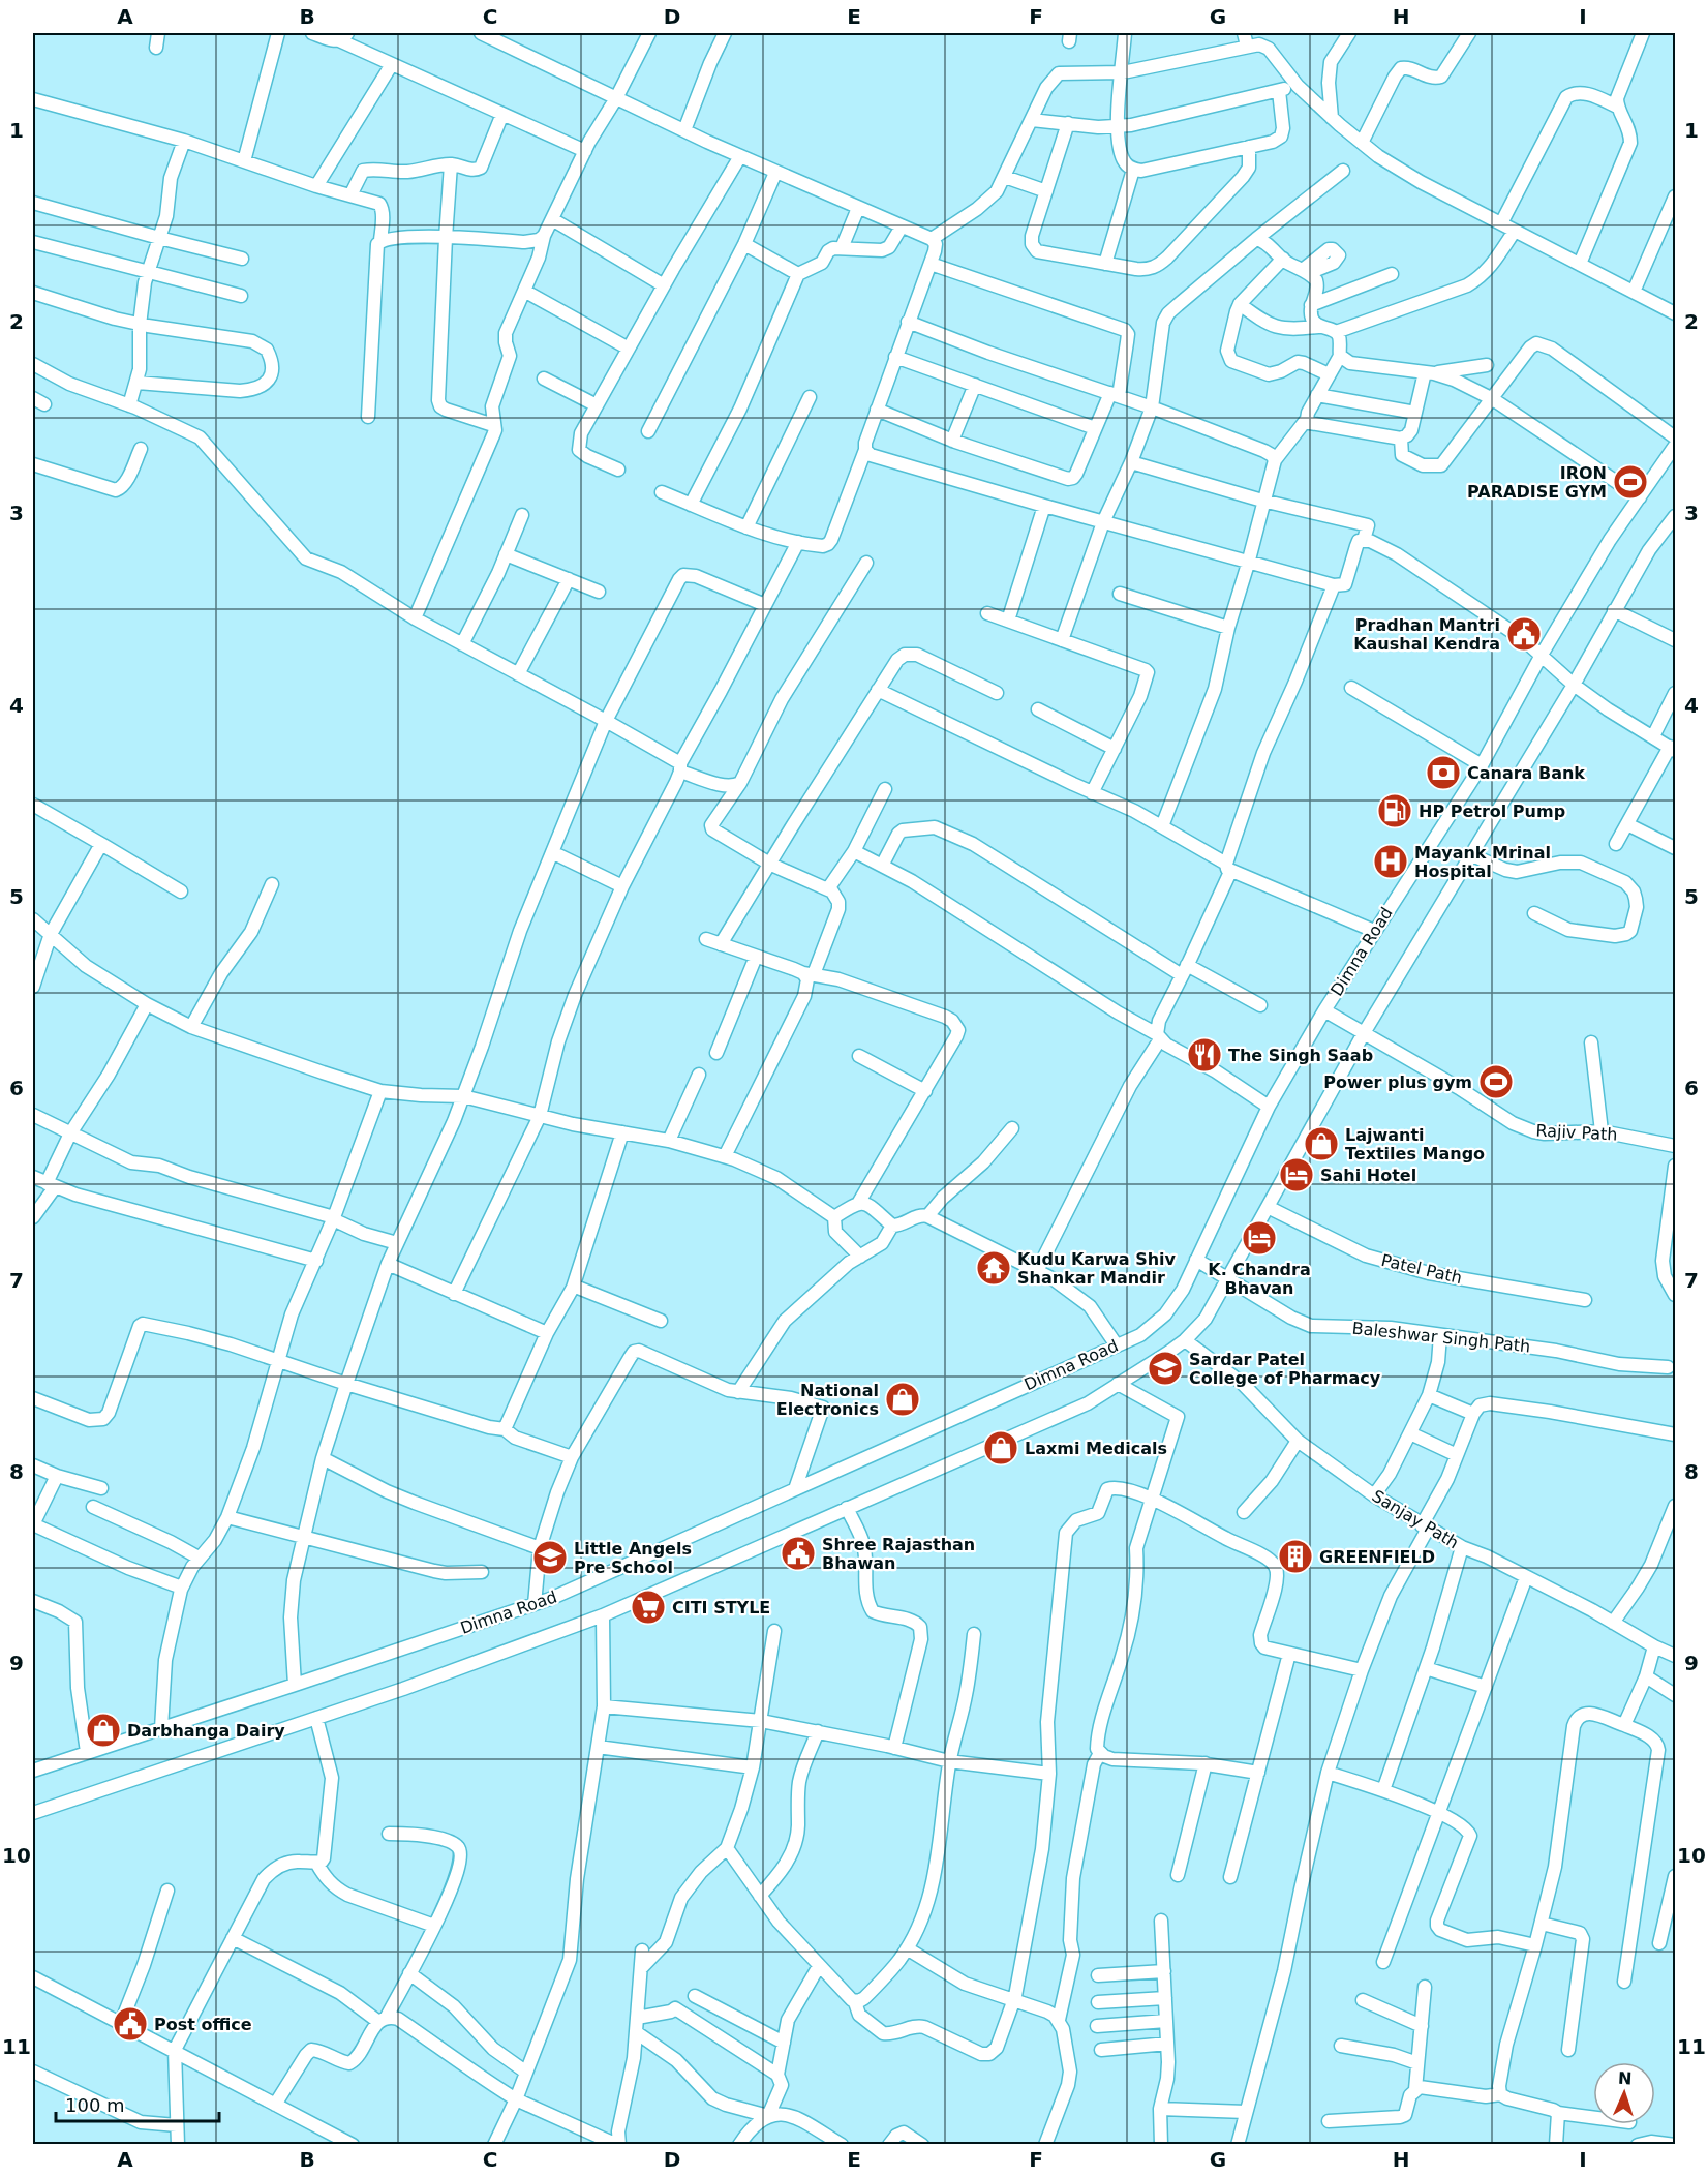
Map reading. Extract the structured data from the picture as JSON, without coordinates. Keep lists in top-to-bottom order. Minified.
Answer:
{"streets":{"street":["Dimna Road","Rajiv Path","Patel Path","Baleshwar Singh Path","Sanjay Path"]},"crossings":[["Dimna Road","Rajiv Path"],["Dimna Road","Baleshwar Singh Path"]],"places":{"sports":["IRON PARADISE GYM","Power plus gym"],"public building":["Pradhan Mantri Kaushal Kendra","Shree Rajasthan Bhawan","Post office"],"bank":["Canara Bank"],"fuel station":["HP Petrol Pump"],"hospital":["Mayank Mrinal Hospital"],"restaurant":["The Singh Saab"],"shop":["Lajwanti Textiles Mango","National Electronics","Laxmi Medicals","Darbhanga Dairy"],"hotel":["Sahi Hotel","K. Chandra Bhavan"],"temple":["Kudu Karwa Shiv Shankar Mandir"],"school or university":["Sardar Patel College of Pharmacy","Little Angels Pre School"],"building":["GREENFIELD"],"supermarket":["CITI STYLE"]},"scale_bar":"100 m","north":"top","grid":{"columns":["A","B","C","D","E","F","G","H","I"],"rows":["1","2","3","4","5","6","7","8","9","10","11"]}}
